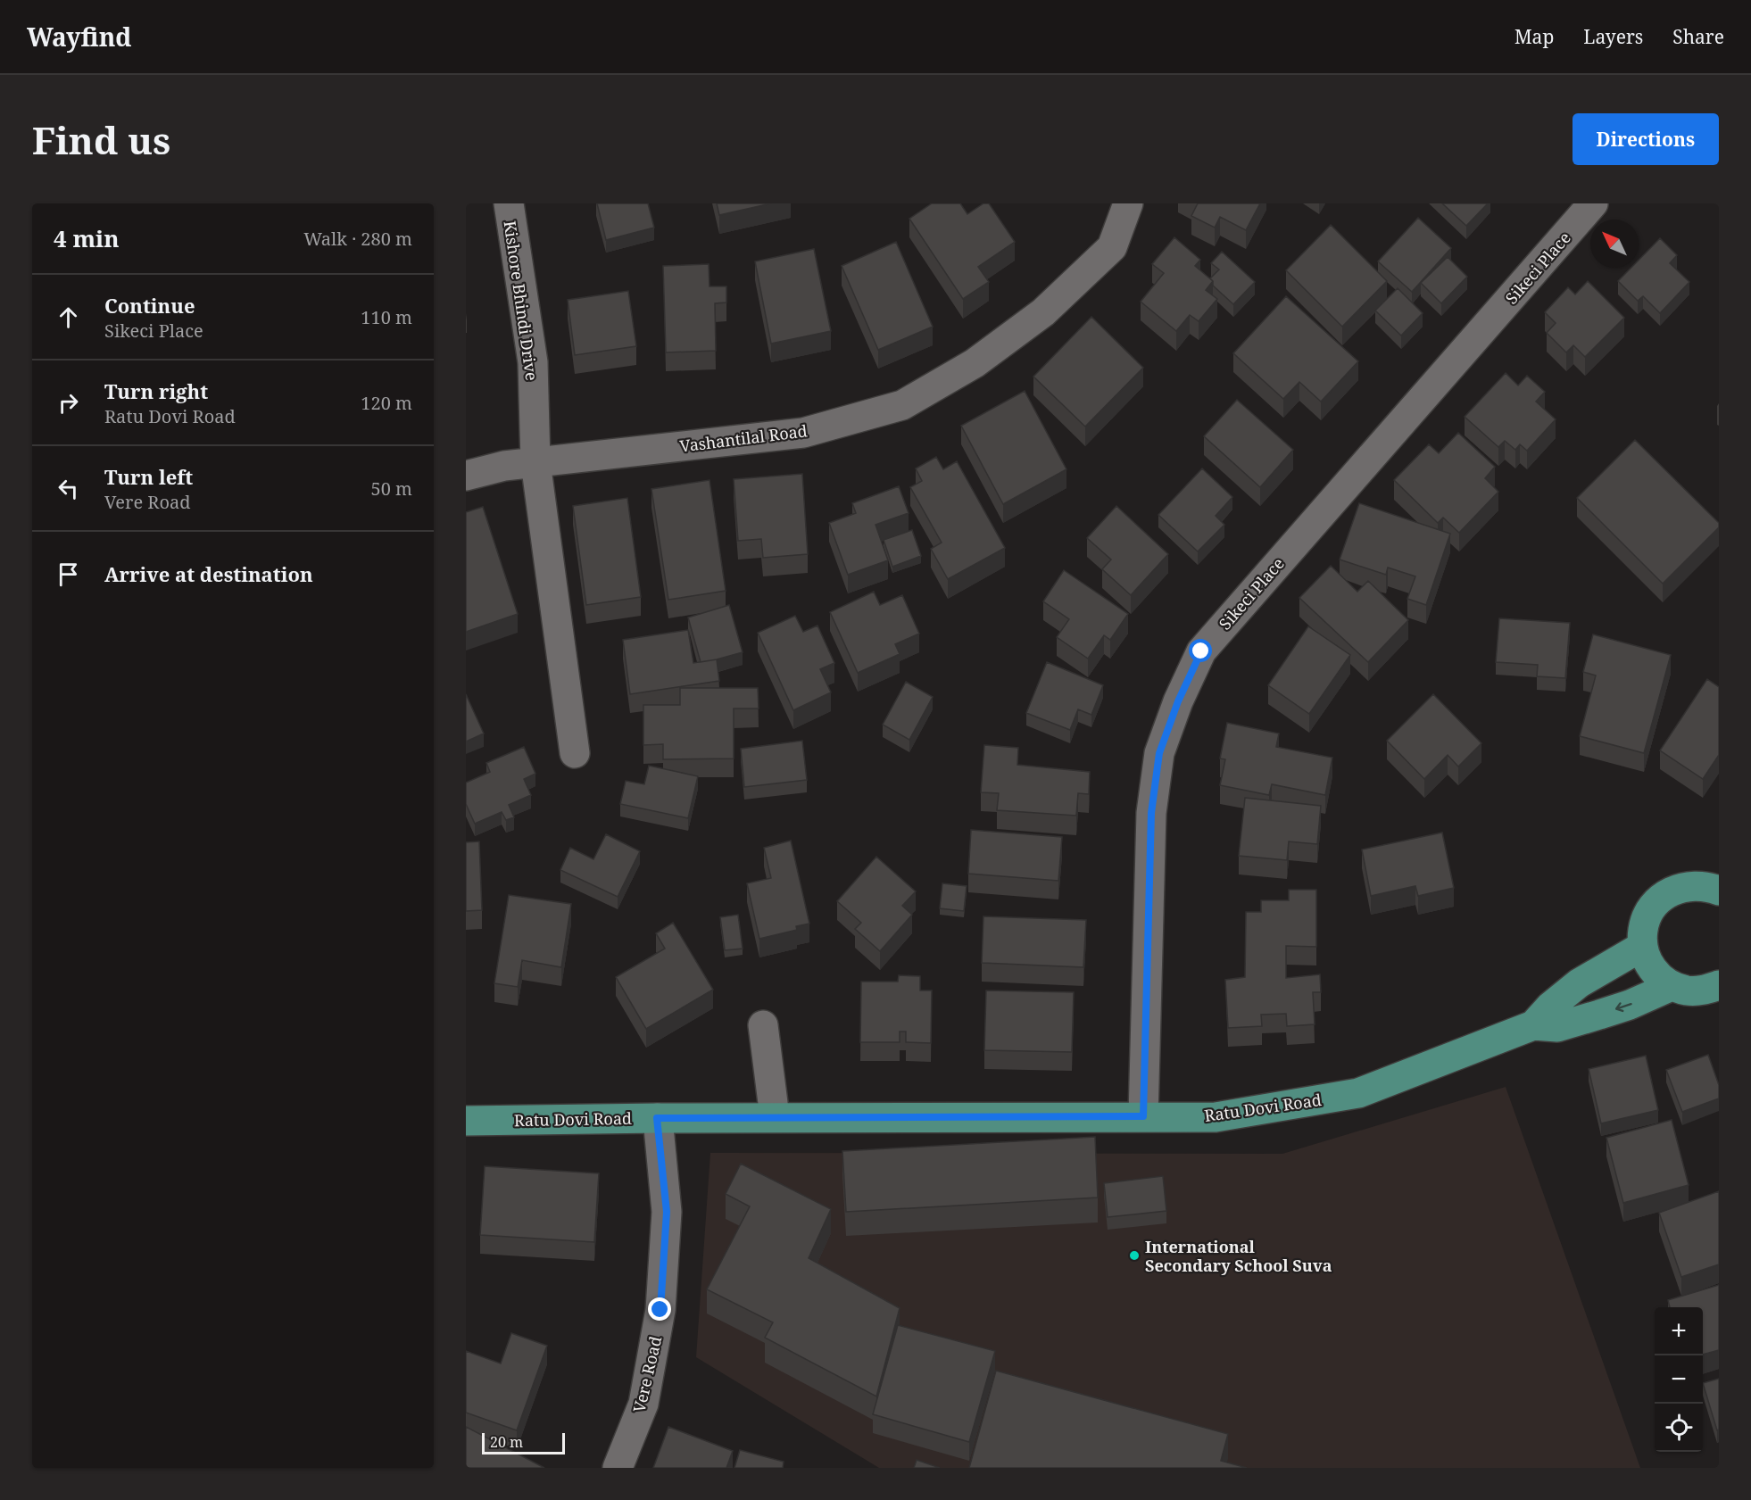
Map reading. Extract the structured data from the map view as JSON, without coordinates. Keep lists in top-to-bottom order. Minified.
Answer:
{"streets":{"main road":["Ratu Dovi Road"],"street":["Sikeci Place","Kishore Bhindi Drive","Vashantilal Road","Vere Road"]},"crossings":[["Sikeci Place","Ratu Dovi Road"],["Kishore Bhindi Drive","Vashantilal Road"],["Ratu Dovi Road","Vere Road"]],"places":["International Secondary School Suva"],"scale_bar":"20 m","north":"top left","page":{"header":"Wayfind","nav":["Map","Layers","Share"],"buttons":"Directions","title":"Find us","heading":["4 min","Walk · 280 m"],"list":[["Continue","Sikeci Place","110 m"],["Turn right","Ratu Dovi Road","120 m"],["Turn left","Vere Road","50 m"],"Arrive at destination"],"map_buttons":["+","−"],"scale":"20 m"}}
